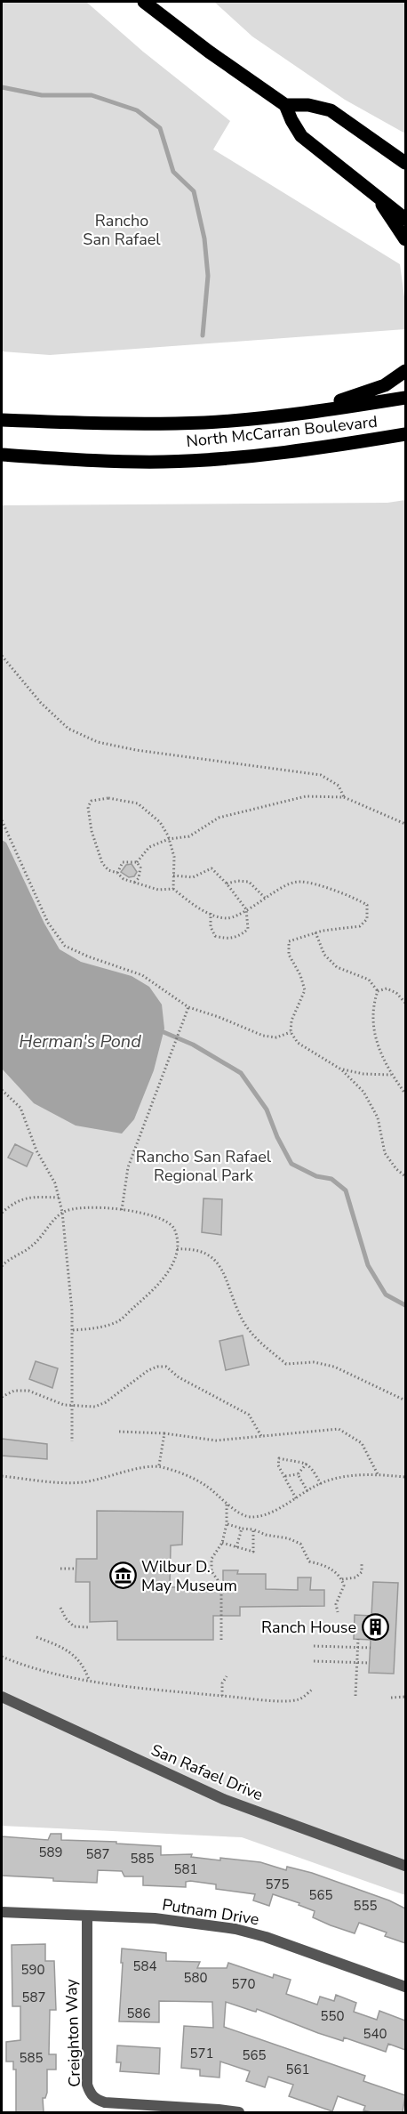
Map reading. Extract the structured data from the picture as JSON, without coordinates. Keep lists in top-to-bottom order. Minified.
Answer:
{"streets":{"main road":["North McCarran Boulevard"],"street":["San Rafael Drive","Putnam Drive","Creighton Way"]},"crossings":[["Putnam Drive","Creighton Way"]],"water":["Herman's Pond"],"parks":["Rancho San Rafael","Rancho San Rafael Regional Park"],"places":{"museum":["Wilbur D. May Museum"],"building":["Ranch House"]},"house_numbers":["589","587","585","581","575","565","555","584","590","580","570","587","586","550","540","571","565","585","561"]}
